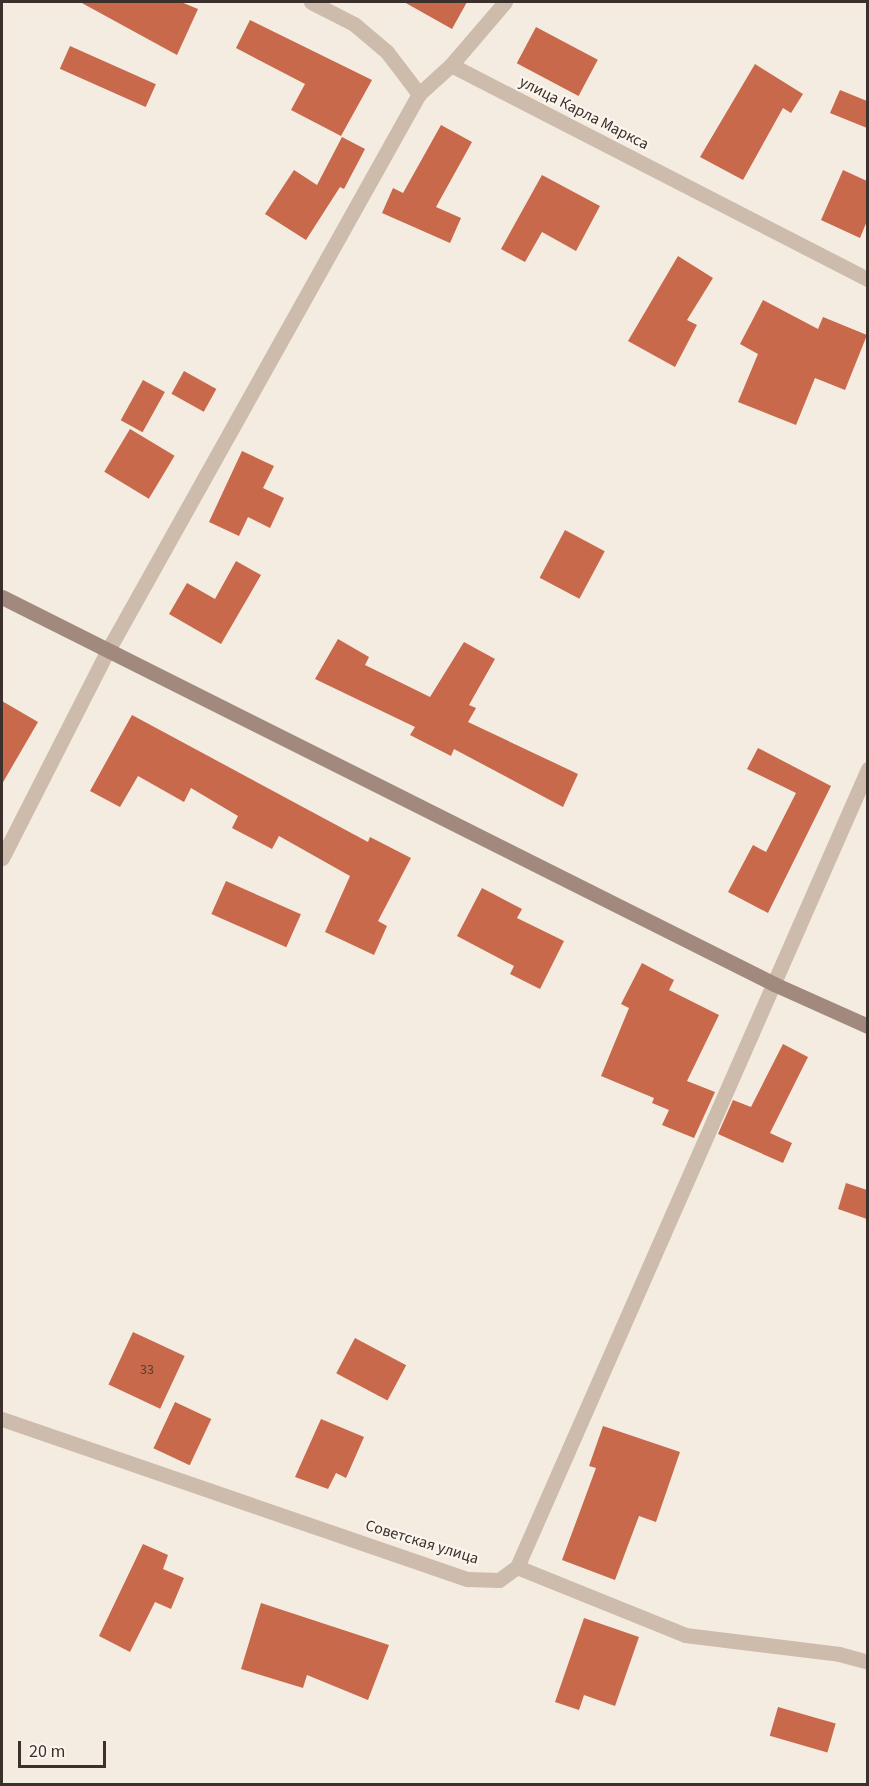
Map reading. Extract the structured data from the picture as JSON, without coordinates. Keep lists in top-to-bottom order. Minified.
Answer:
{"streets":{"street":["улица Карла Маркса","Советская улица"]},"house_numbers":["33"],"scale_bar":"20 m"}
